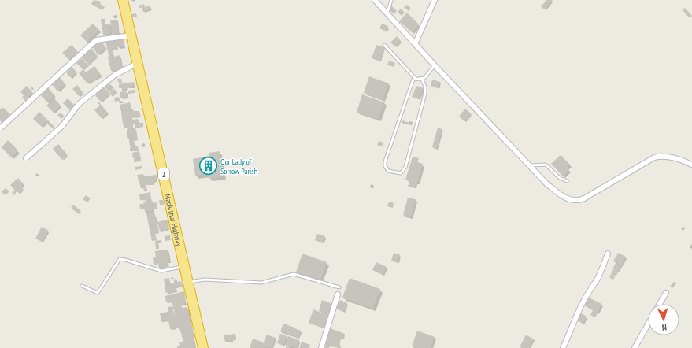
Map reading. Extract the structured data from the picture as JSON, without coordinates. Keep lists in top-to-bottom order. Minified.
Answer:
{"streets":{"highway":["2","MacArthur Highway"]},"places":{"building":["Our Lady of Sorrow Parish"]},"north":"bottom"}
